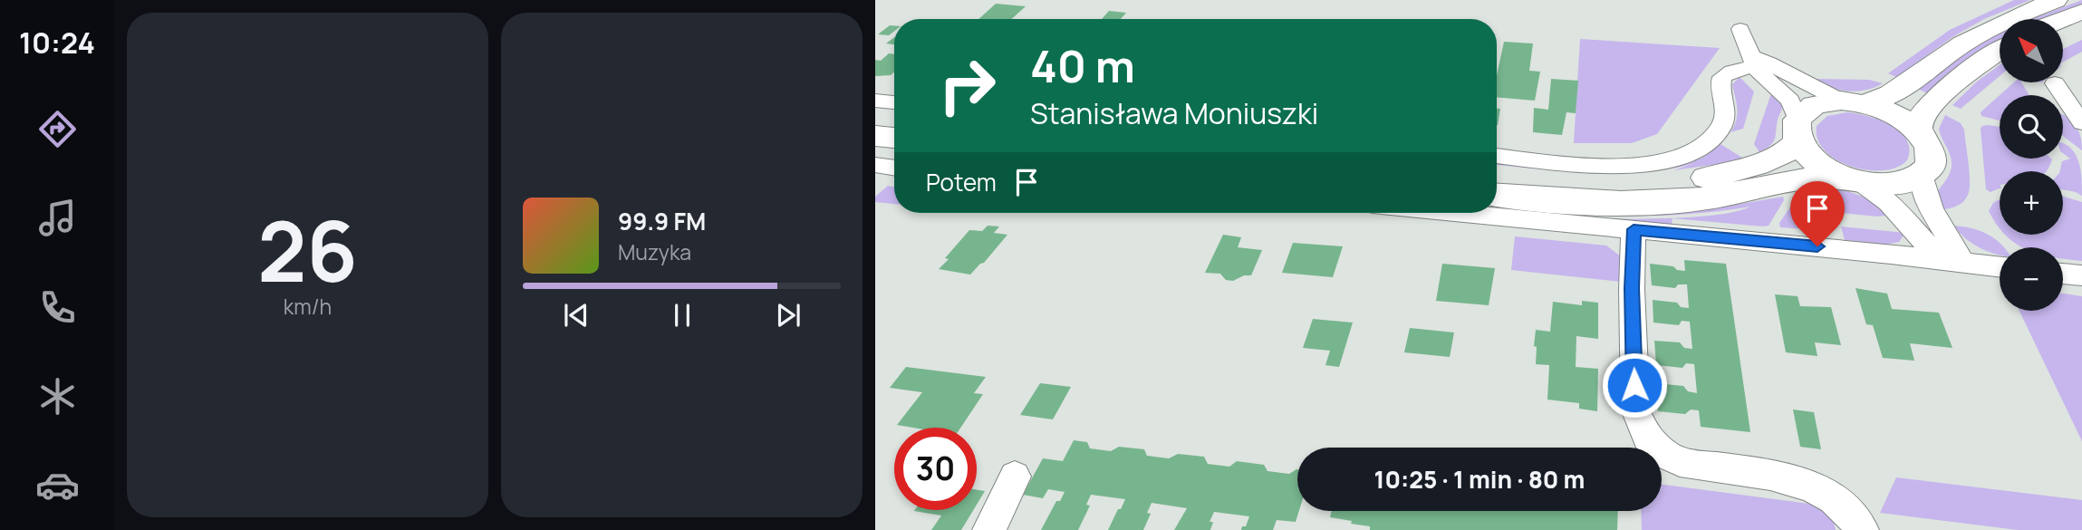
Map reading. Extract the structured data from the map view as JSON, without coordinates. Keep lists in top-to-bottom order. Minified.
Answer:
{"north":"top left","page":{"tabs":"10:24","tile":["26","km/h"],"map_buttons":["+","−"],"turn":["40 m","Stanisława Moniuszki"],"then":"Potem","song":["99.9 FM","Muzyka"],"limit":"30","trip":"10:25 · 1 min · 80 m"}}
